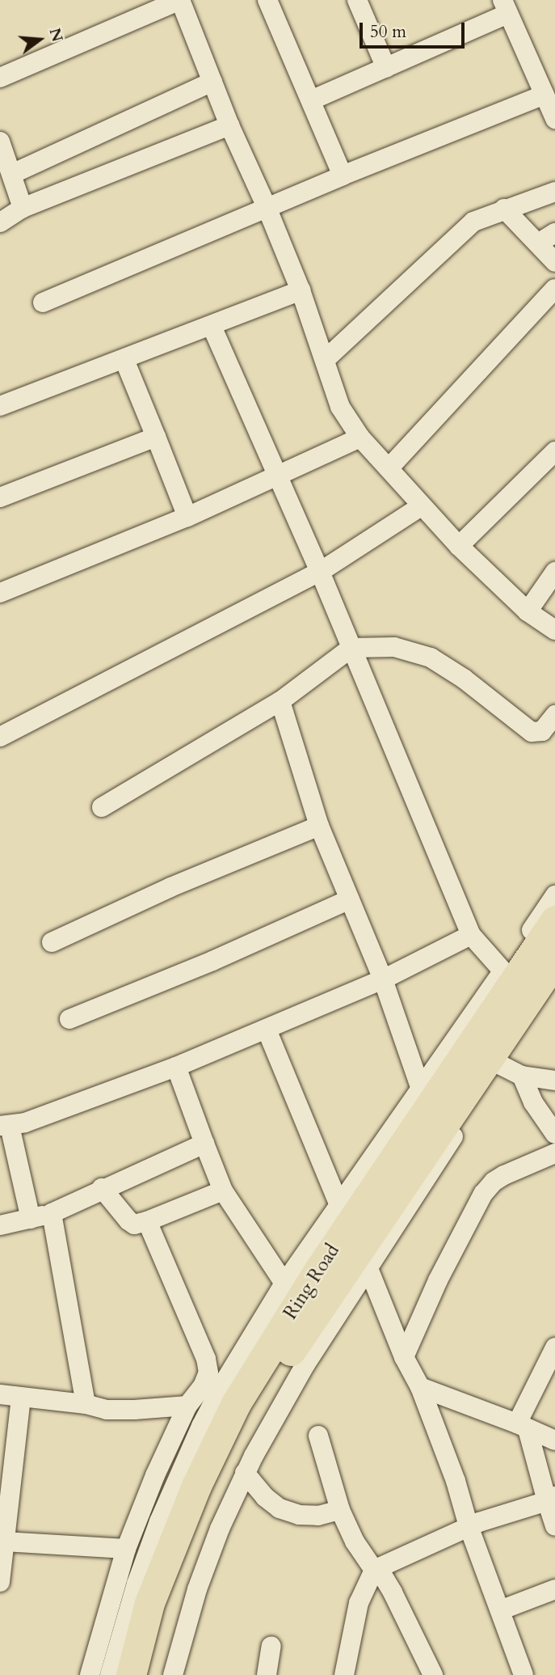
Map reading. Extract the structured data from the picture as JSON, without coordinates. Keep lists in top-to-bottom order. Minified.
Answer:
{"streets":{"highway":["Ring Road"]},"scale_bar":"50 m","north":"right"}
